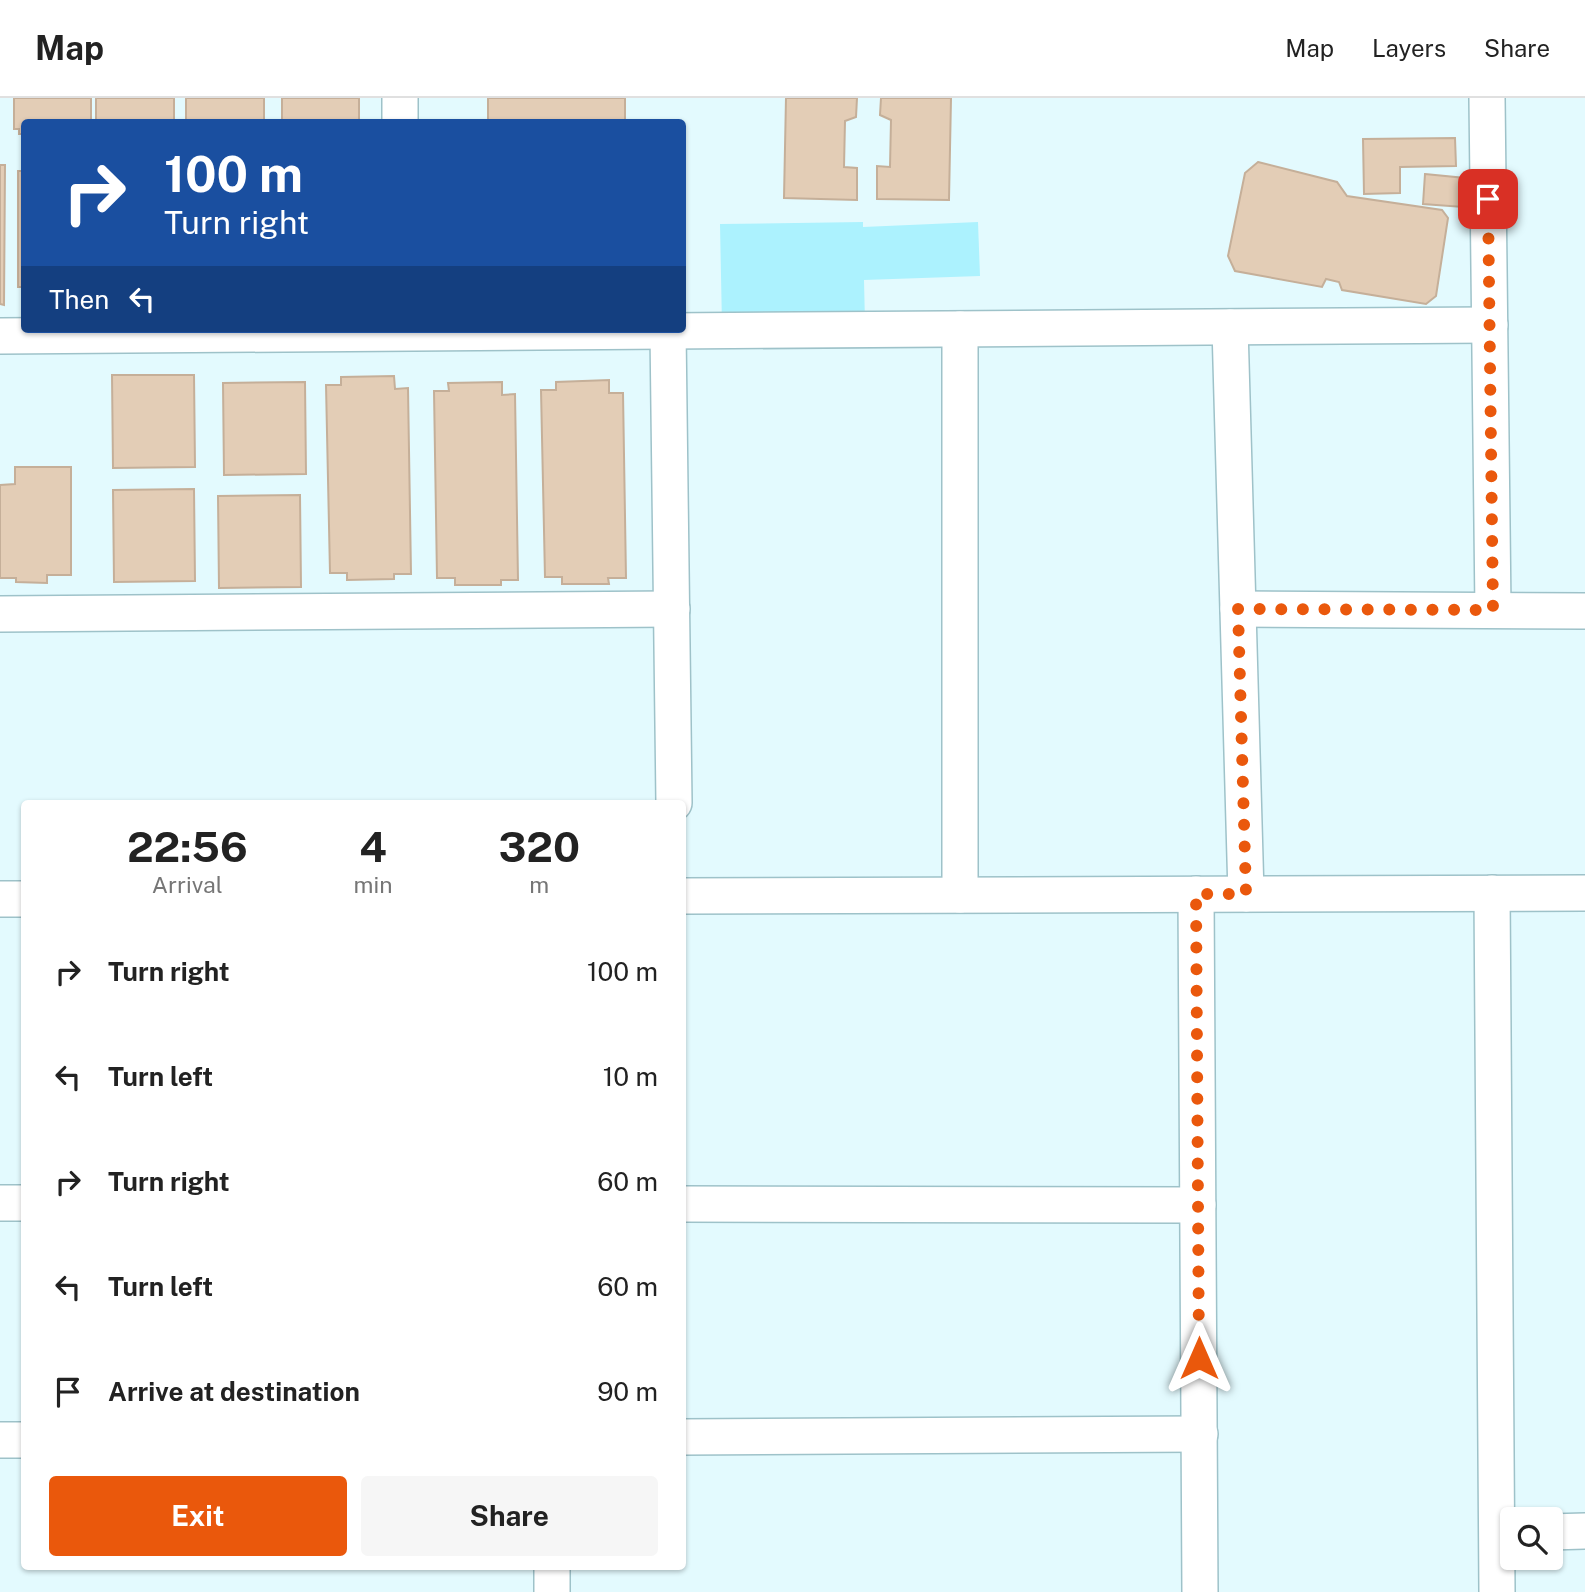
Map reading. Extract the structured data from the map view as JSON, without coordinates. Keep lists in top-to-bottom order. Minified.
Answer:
{"page":{"header":"Map","nav":["Map","Layers","Share"],"turn":["100 m","Turn right"],"then":"Then","eta":["22:56","Arrival","4","min","320","m"],"list":[{"name":"Turn right","value":"100 m"},{"name":"Turn left","value":"10 m"},{"name":"Turn right","value":"60 m"},{"name":"Turn left","value":"60 m"},{"name":"Arrive at destination","value":"90 m"}],"buttons":["Exit","Share"]}}
